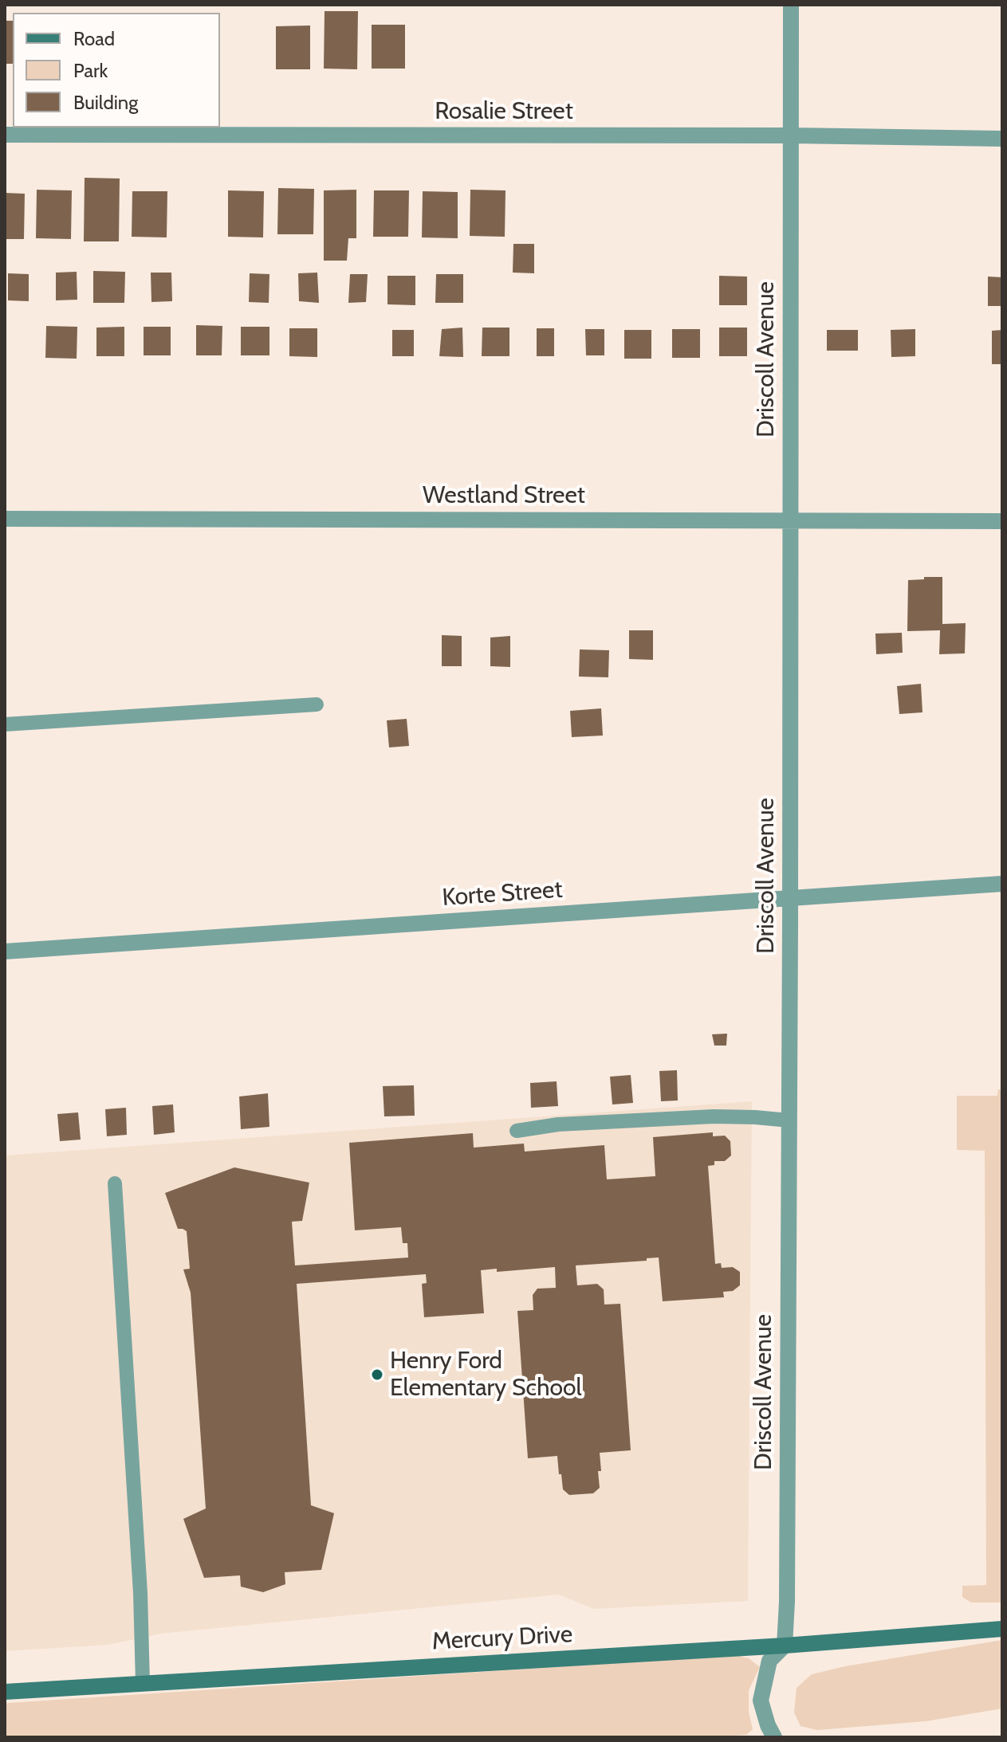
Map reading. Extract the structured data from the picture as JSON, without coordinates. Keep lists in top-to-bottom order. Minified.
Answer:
{"streets":{"street":["Rosalie Street","Driscoll Avenue","Westland Street","Korte Street","Mercury Drive"]},"crossings":[["Rosalie Street","Driscoll Avenue"],["Driscoll Avenue","Westland Street"],["Driscoll Avenue","Korte Street"],["Driscoll Avenue","Mercury Drive"]],"places":["Henry Ford Elementary School"],"legend":["Road","Park","Building"]}
